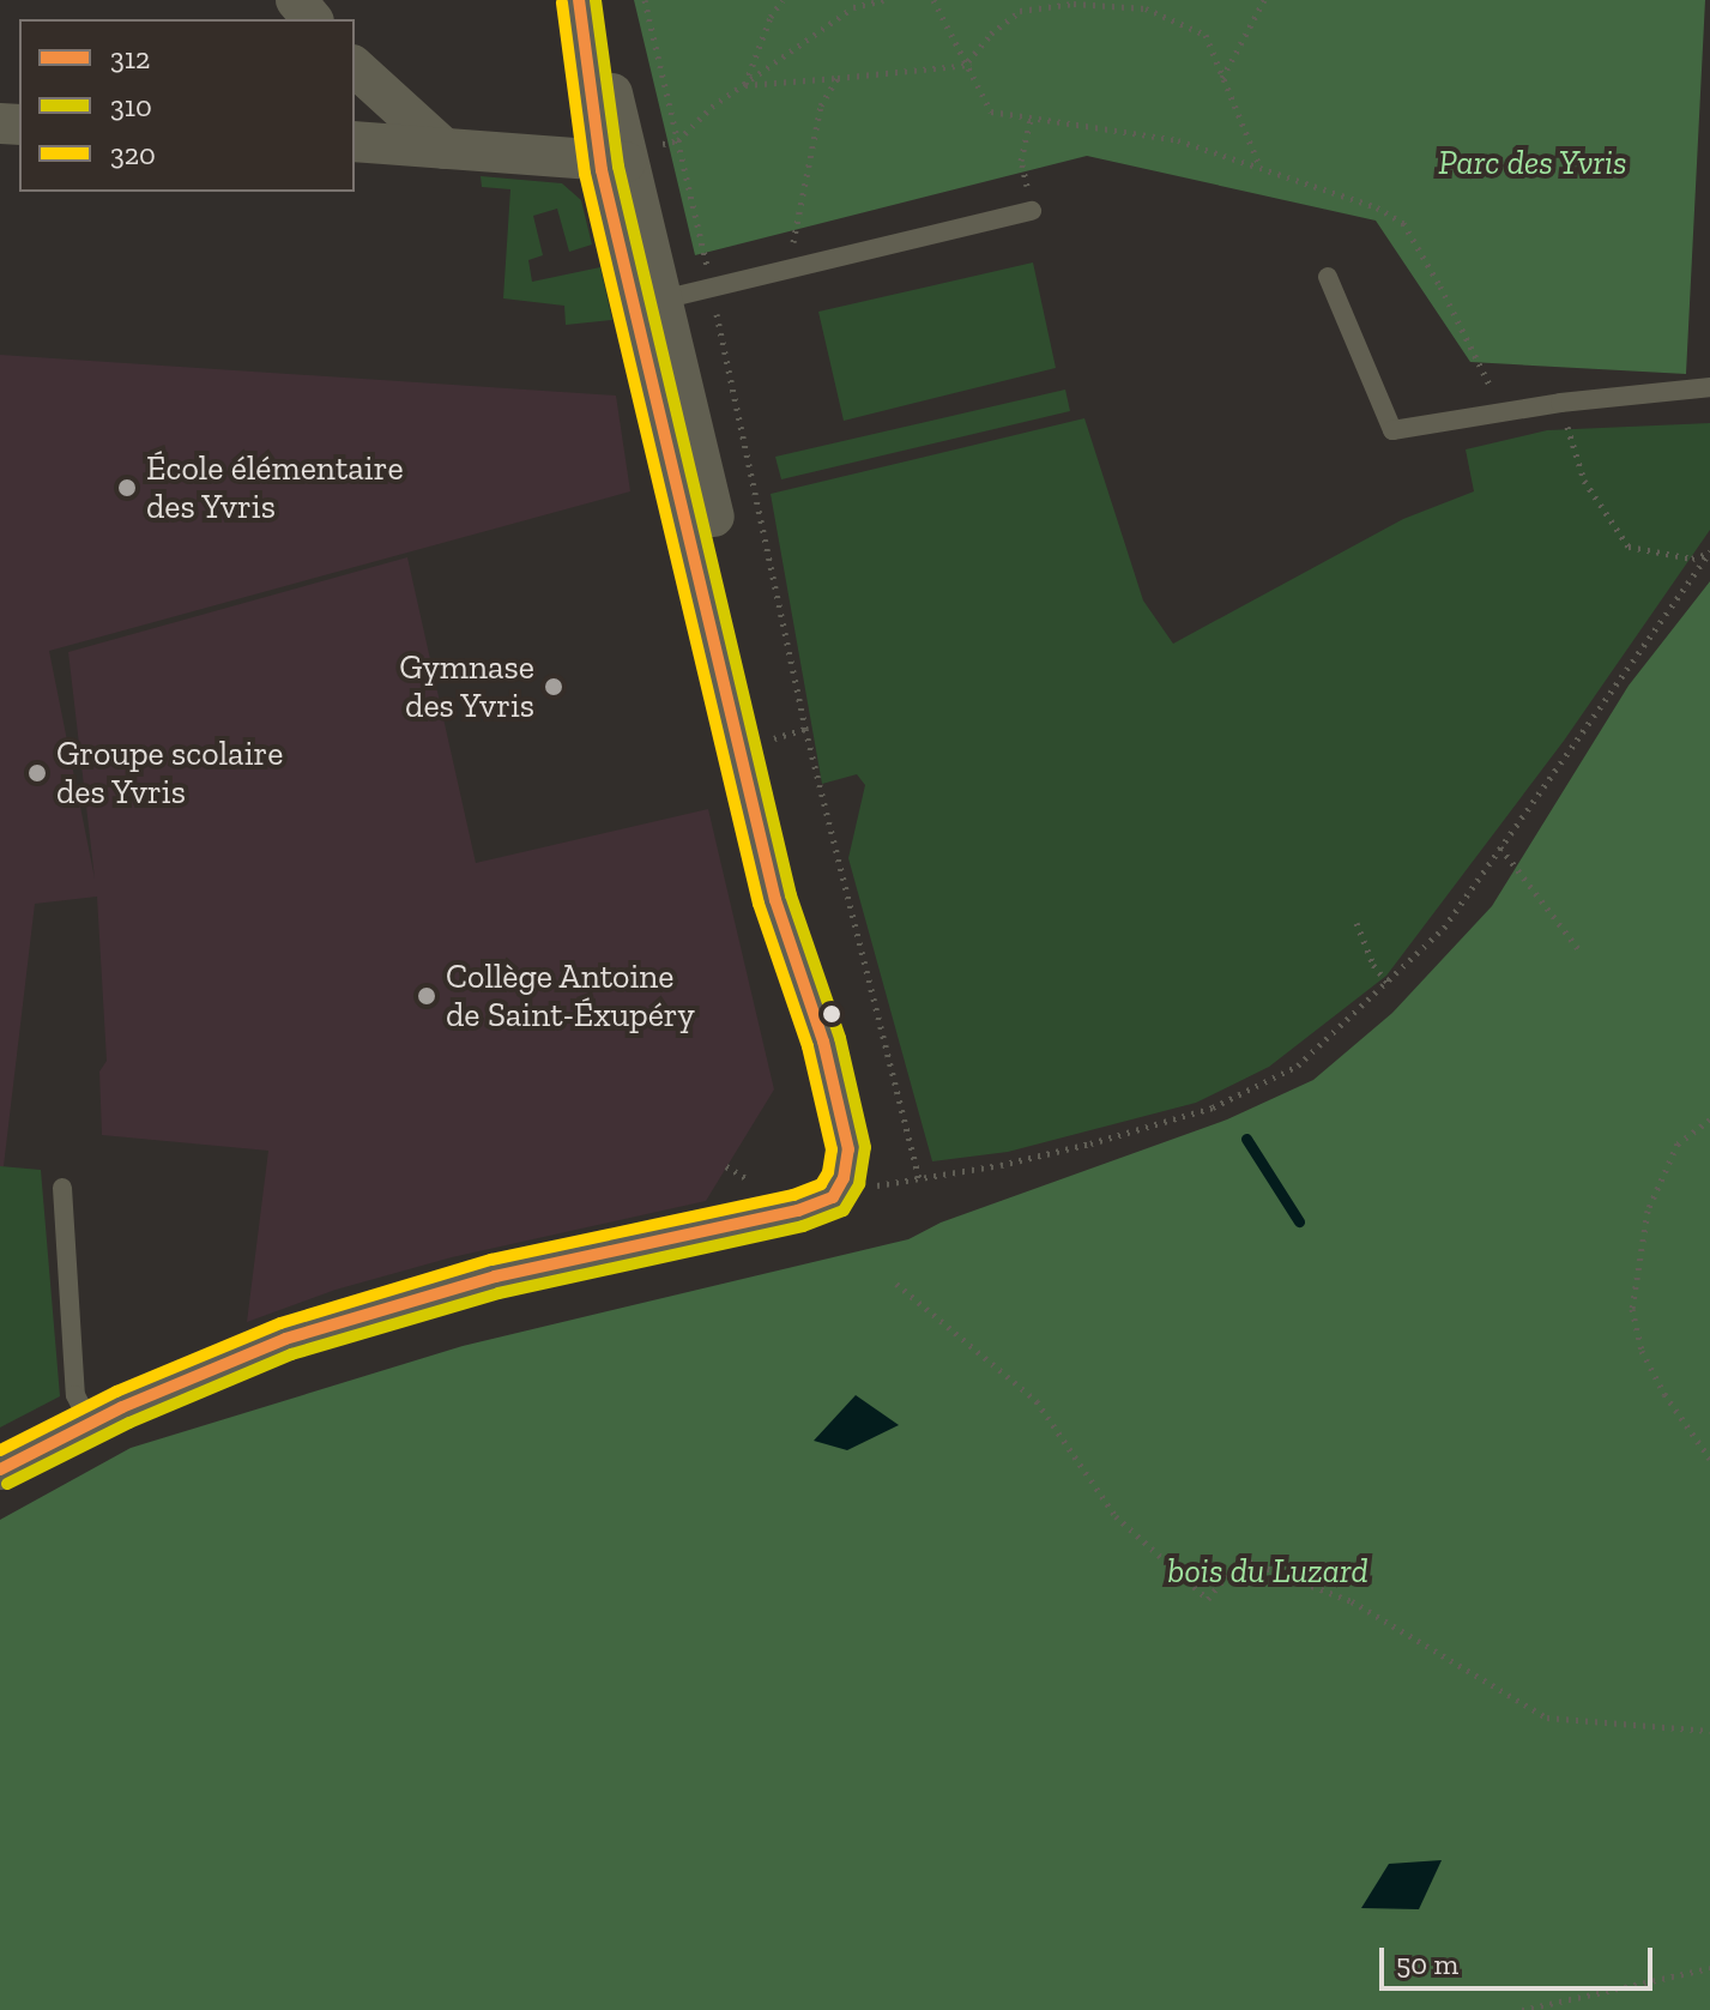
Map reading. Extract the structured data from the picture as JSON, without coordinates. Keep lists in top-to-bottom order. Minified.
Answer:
{"parks":["Parc des Yvris","bois du Luzard"],"places":["École élémentaire des Yvris","Gymnase des Yvris","Groupe scolaire des Yvris","Collège Antoine de Saint-Éxupéry"],"lines":["transit line 312","transit line 310","transit line 320"],"legend":["312","310","320"],"scale_bar":"50 m"}
